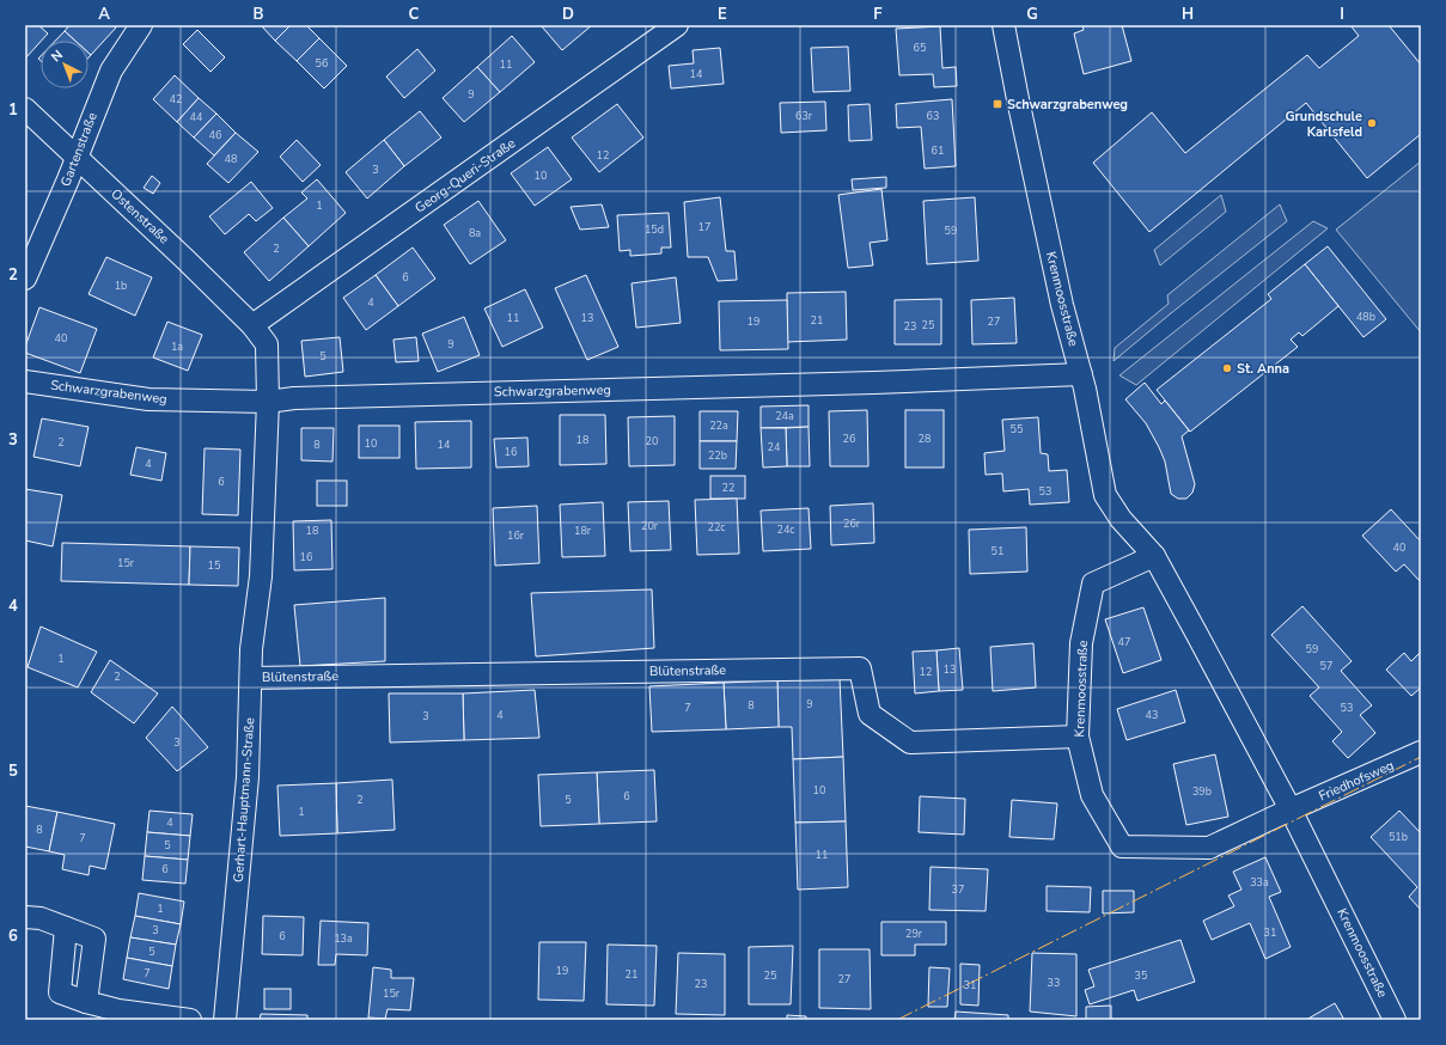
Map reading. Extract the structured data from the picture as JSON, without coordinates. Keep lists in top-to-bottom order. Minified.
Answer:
{"streets":{"street":["Gartenstraße","Georg-Queri-Straße","Ostenstraße","Krenmoosstraße","Schwarzgrabenweg","Blütenstraße","Friedhofsweg","Gerhart-Hauptmann-Straße"]},"crossings":[["Gartenstraße","Ostenstraße"],["Georg-Queri-Straße","Ostenstraße"],["Georg-Queri-Straße","Gerhart-Hauptmann-Straße"],["Ostenstraße","Gerhart-Hauptmann-Straße"],["Krenmoosstraße","Schwarzgrabenweg"],["Krenmoosstraße","Blütenstraße"],["Krenmoosstraße","Friedhofsweg"],["Schwarzgrabenweg","Gerhart-Hauptmann-Straße"],["Blütenstraße","Gerhart-Hauptmann-Straße"]],"places":{"transit":["Schwarzgrabenweg"],"other":["Grundschule Karlsfeld","St. Anna"]},"house_numbers":["65","56","11","14","9","42","63r","63","44","46","61","12","48","3","10","1","17","15d","59","8a","2","6","1b","4","48b","11","13","21","19","27","25","23","40","9","1a","5","24a","22a","55","26","28","18","20","2","10","8","14","24","16","22b","4","6","22","53","26r","20r","22c","24c","18","18r","16r","40","51","16","15r","15","47","59","1","57","13","12","2","9","8","7","53","4","43","3","3","10","39b","6","2","5","1","4","8","51b","7","5","11","6","33a","37","1","3","31","29r","6","13a","5","19","7","21","25","35","27","33","23","31","15r"],"north":"top left","grid":{"columns":["A","B","C","D","E","F","G","H","I"],"rows":["1","2","3","4","5","6"]}}
